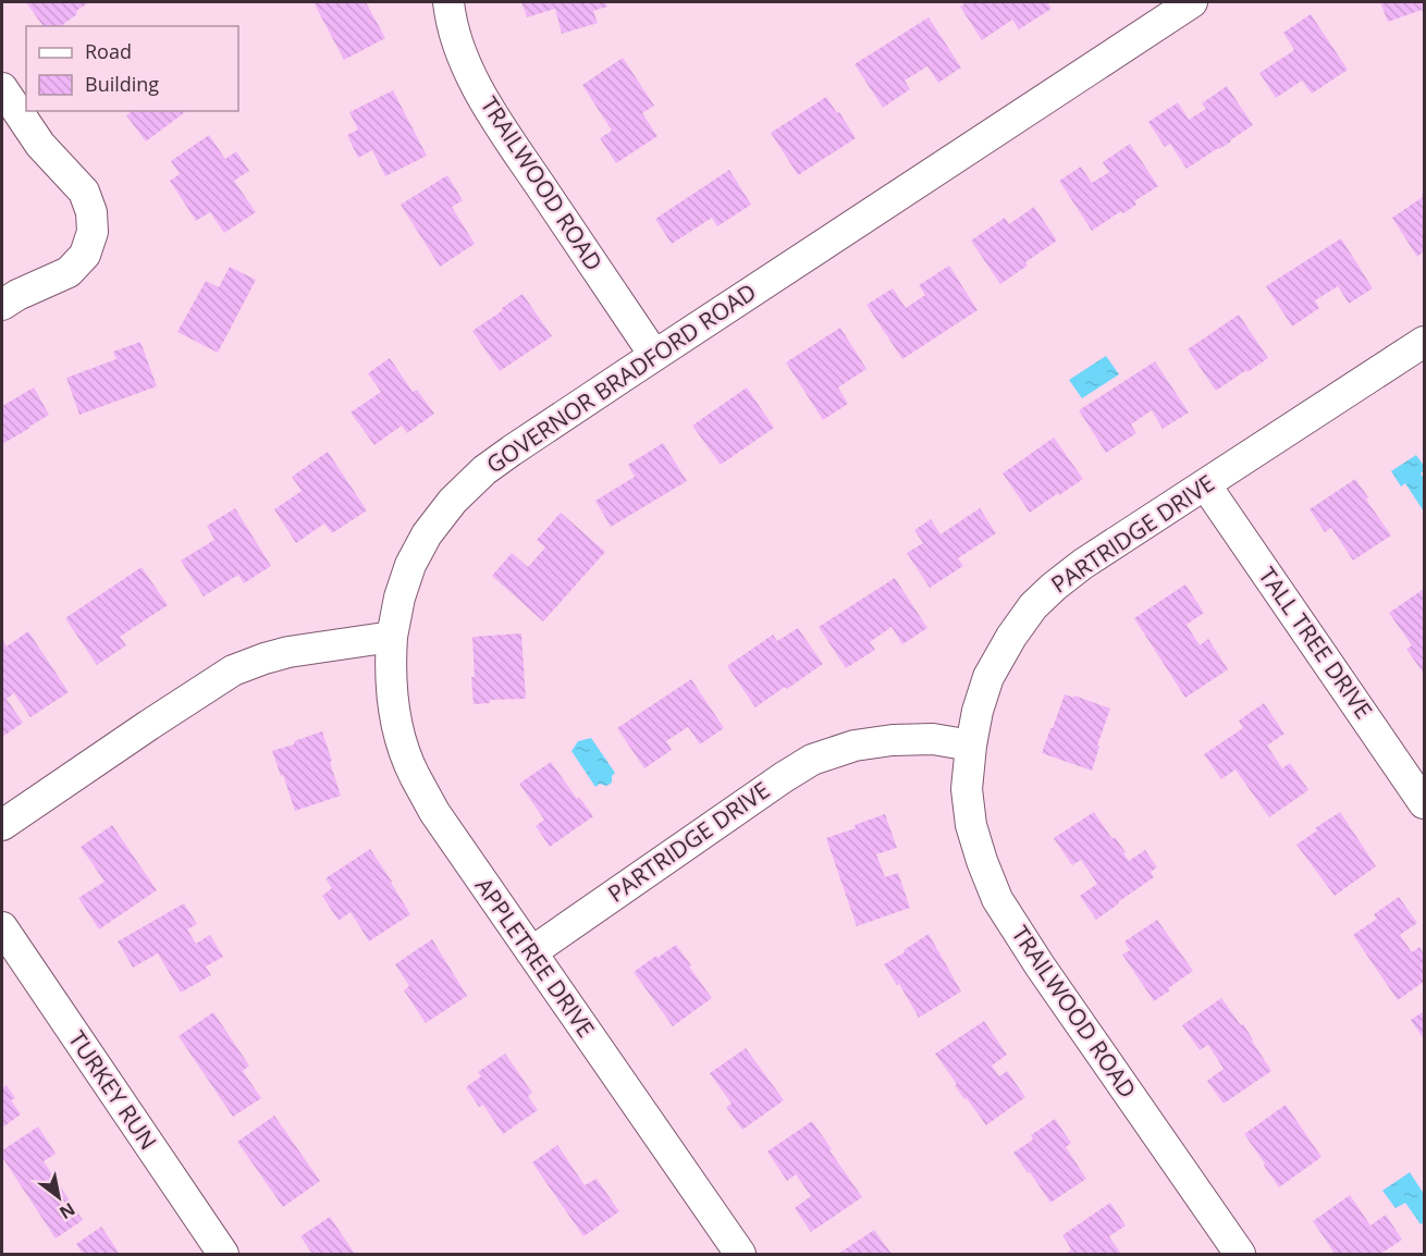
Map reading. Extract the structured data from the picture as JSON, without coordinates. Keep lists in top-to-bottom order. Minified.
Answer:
{"streets":{"street":["TRAILWOOD ROAD","GOVERNOR BRADFORD ROAD","PARTRIDGE DRIVE","TALL TREE DRIVE","APPLETREE DRIVE","TURKEY RUN"]},"crossings":[["TRAILWOOD ROAD","GOVERNOR BRADFORD ROAD"],["TRAILWOOD ROAD","PARTRIDGE DRIVE"],["GOVERNOR BRADFORD ROAD","APPLETREE DRIVE"],["PARTRIDGE DRIVE","TALL TREE DRIVE"],["PARTRIDGE DRIVE","APPLETREE DRIVE"]],"legend":["Road","Building"],"north":"bottom right"}
